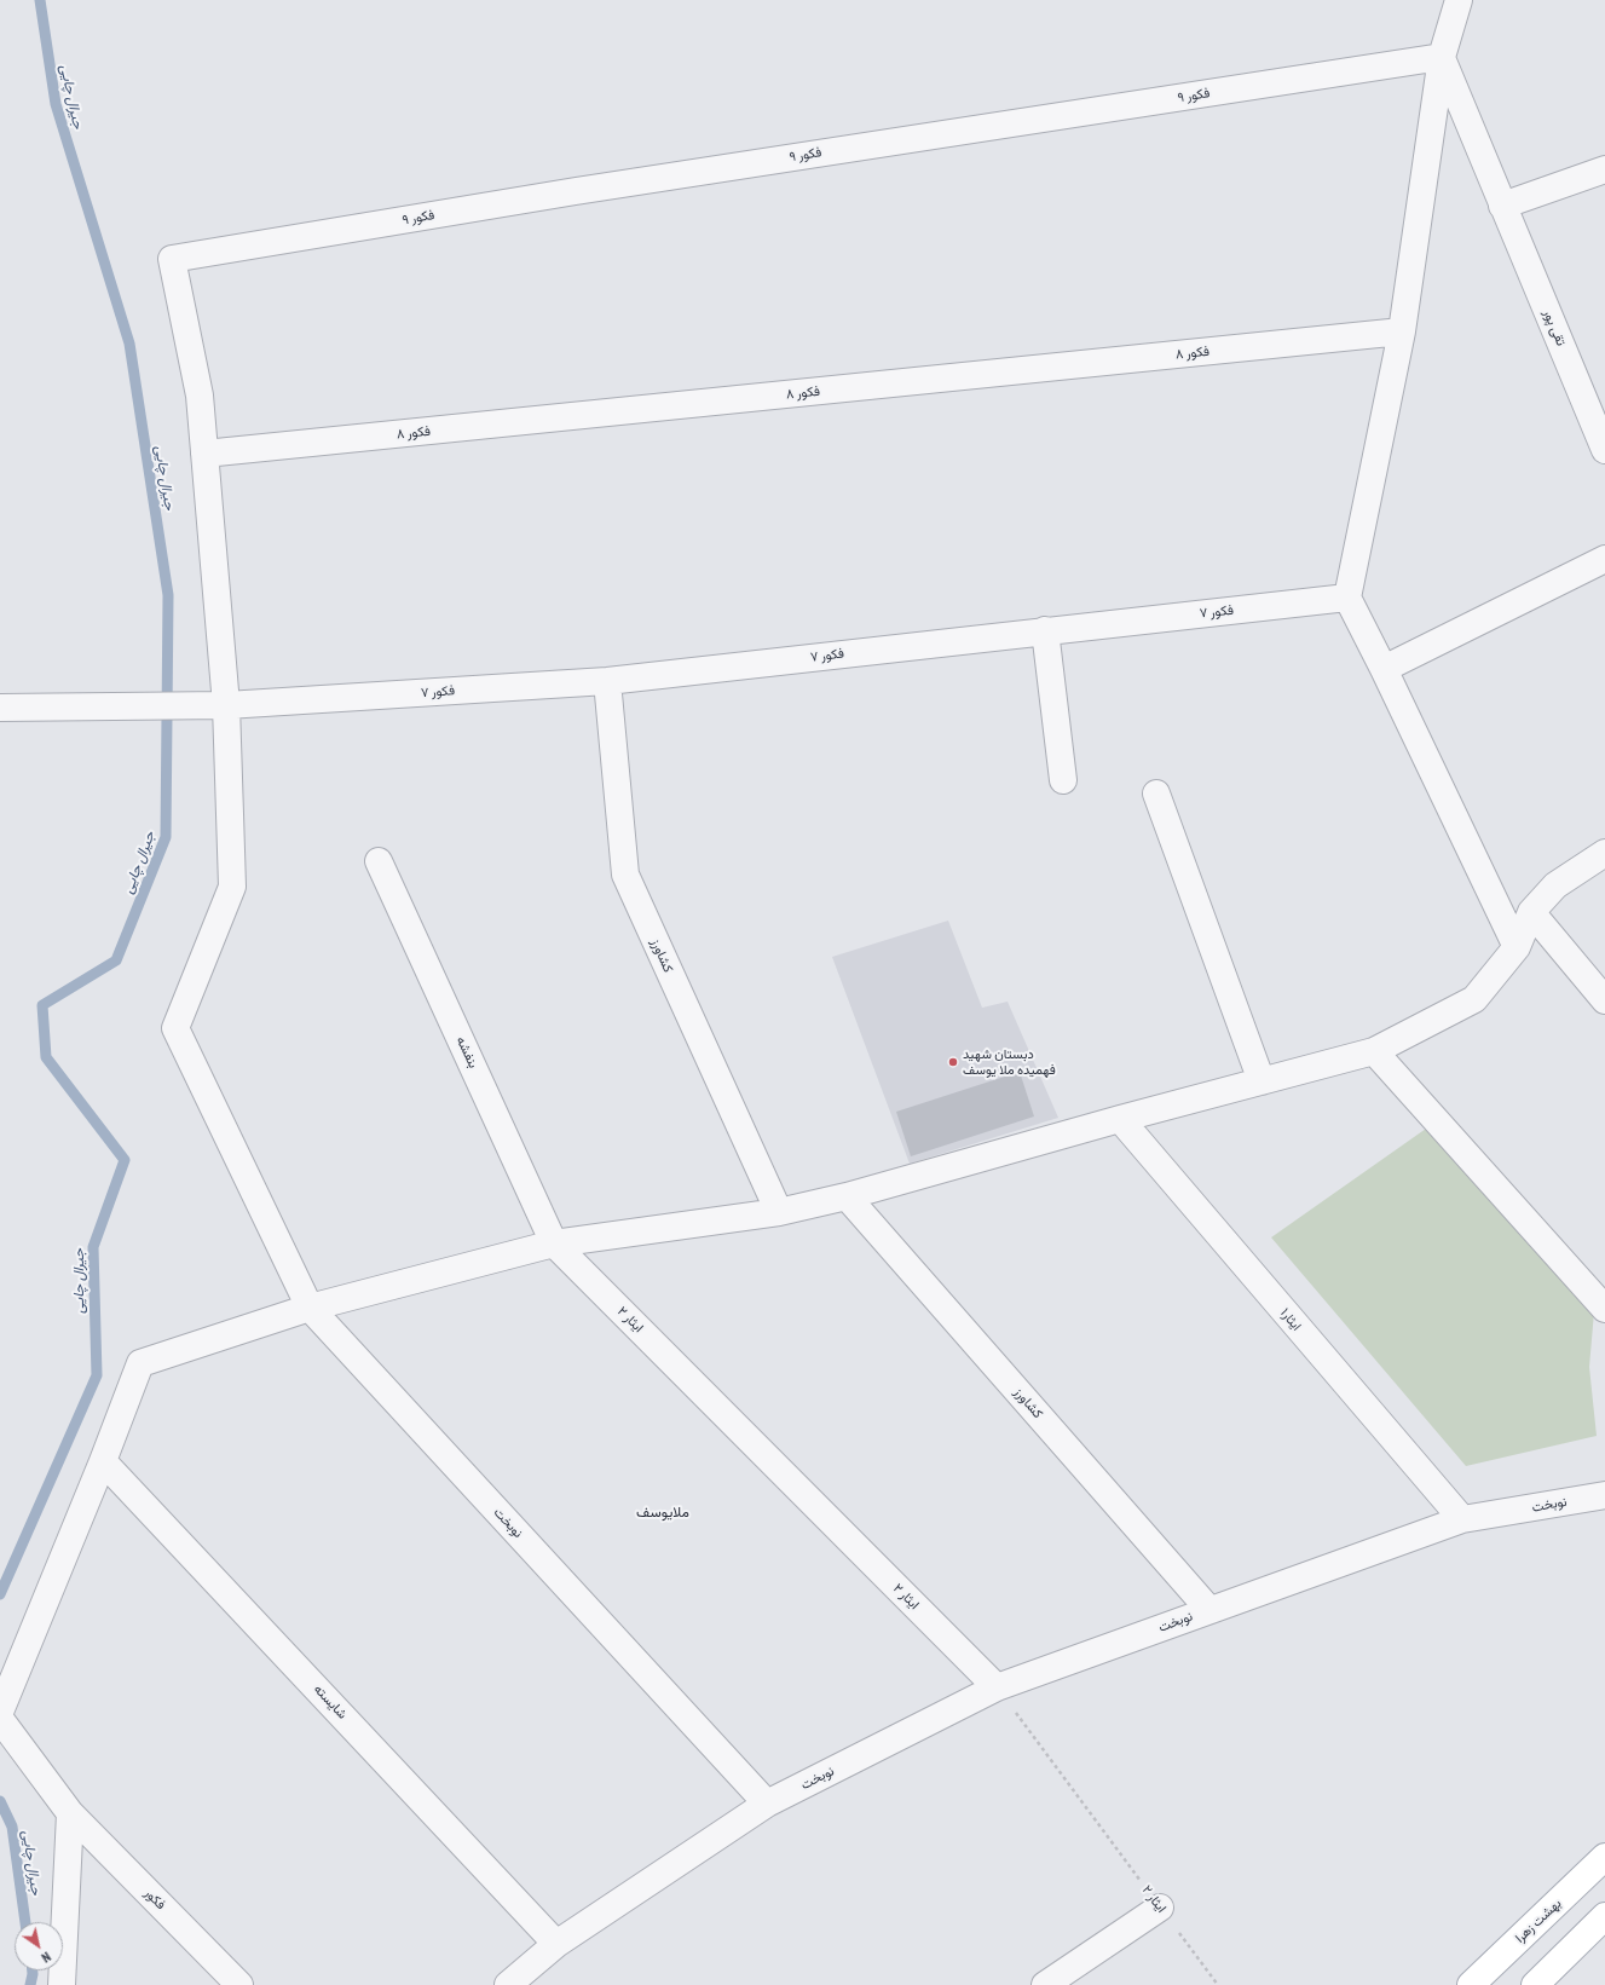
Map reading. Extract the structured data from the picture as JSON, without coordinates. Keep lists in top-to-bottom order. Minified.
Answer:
{"streets":{"main road":["بهشت زهرا"],"street":["فکور ۹","تقی پور","فکور ۸","فکور ۷","کشاورز","بنفشه","ایثار ۲","ایثار۱","نوبخت","شایسته","فکور"]},"crossings":[["فکور ۹","تقی پور"],["فکور ۹","نوبخت"],["فکور ۸","نوبخت"],["فکور ۷","کشاورز"],["فکور ۷","نوبخت"],["کشاورز","نوبخت"],["بنفشه","ایثار ۲"],["ایثار ۲","نوبخت"],["ایثار۱","نوبخت"],["نوبخت","شایسته"]],"districts":["ملایوسف"],"water":["جیرال چایی"],"places":["دبستان شهید فهمیده ملا یوسف"],"north":"bottom right"}
